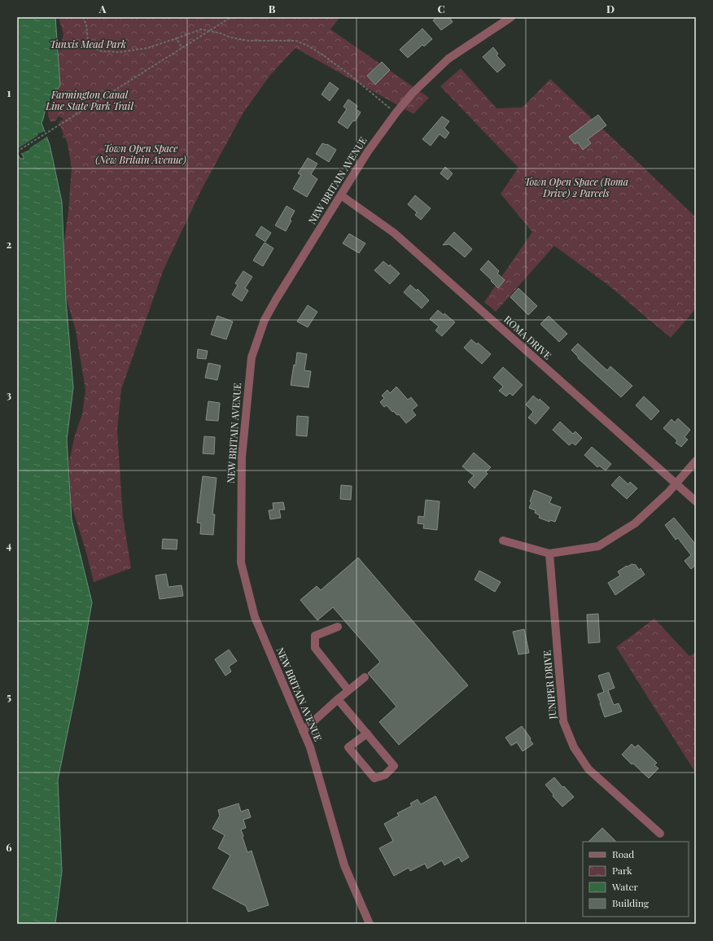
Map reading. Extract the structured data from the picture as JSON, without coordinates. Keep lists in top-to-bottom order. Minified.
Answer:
{"streets":{"street":["NEW BRITAIN AVENUE","ROMA DRIVE","JUNIPER DRIVE"]},"crossings":[["NEW BRITAIN AVENUE","ROMA DRIVE"]],"parks":["Tunxis Mead Park","Farmington Canal Line State Park Trail","Town Open Space (New Britain Avenue)","Town Open Space (Roma Drive) 2 Parcels"],"legend":["Road","Park","Water","Building"],"grid":{"columns":["A","B","C","D"],"rows":["1","2","3","4","5","6"]}}
